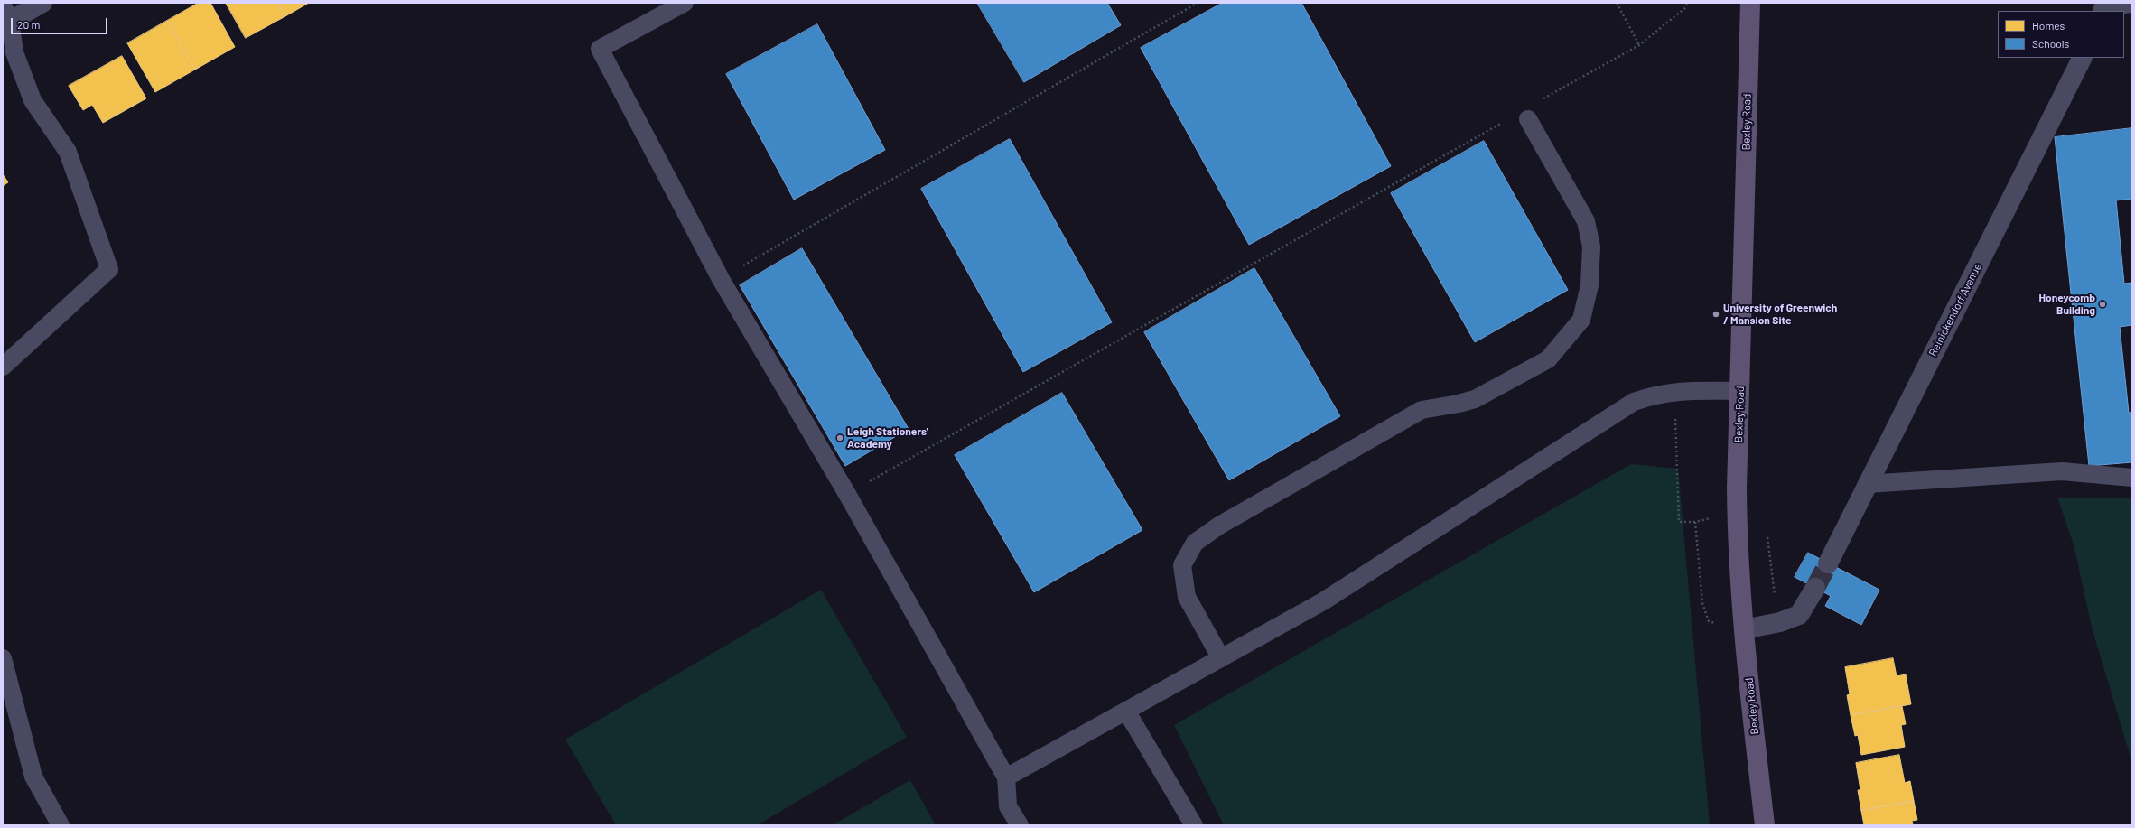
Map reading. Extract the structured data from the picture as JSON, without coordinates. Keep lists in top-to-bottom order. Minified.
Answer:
{"streets":{"main road":["Bexley Road"],"street":["Reinickendorf Avenue"]},"places":["Honeycomb Building","University of Greenwich / Mansion Site","Leigh Stationers' Academy"],"legend":["Homes","Schools"],"scale_bar":"20 m"}
